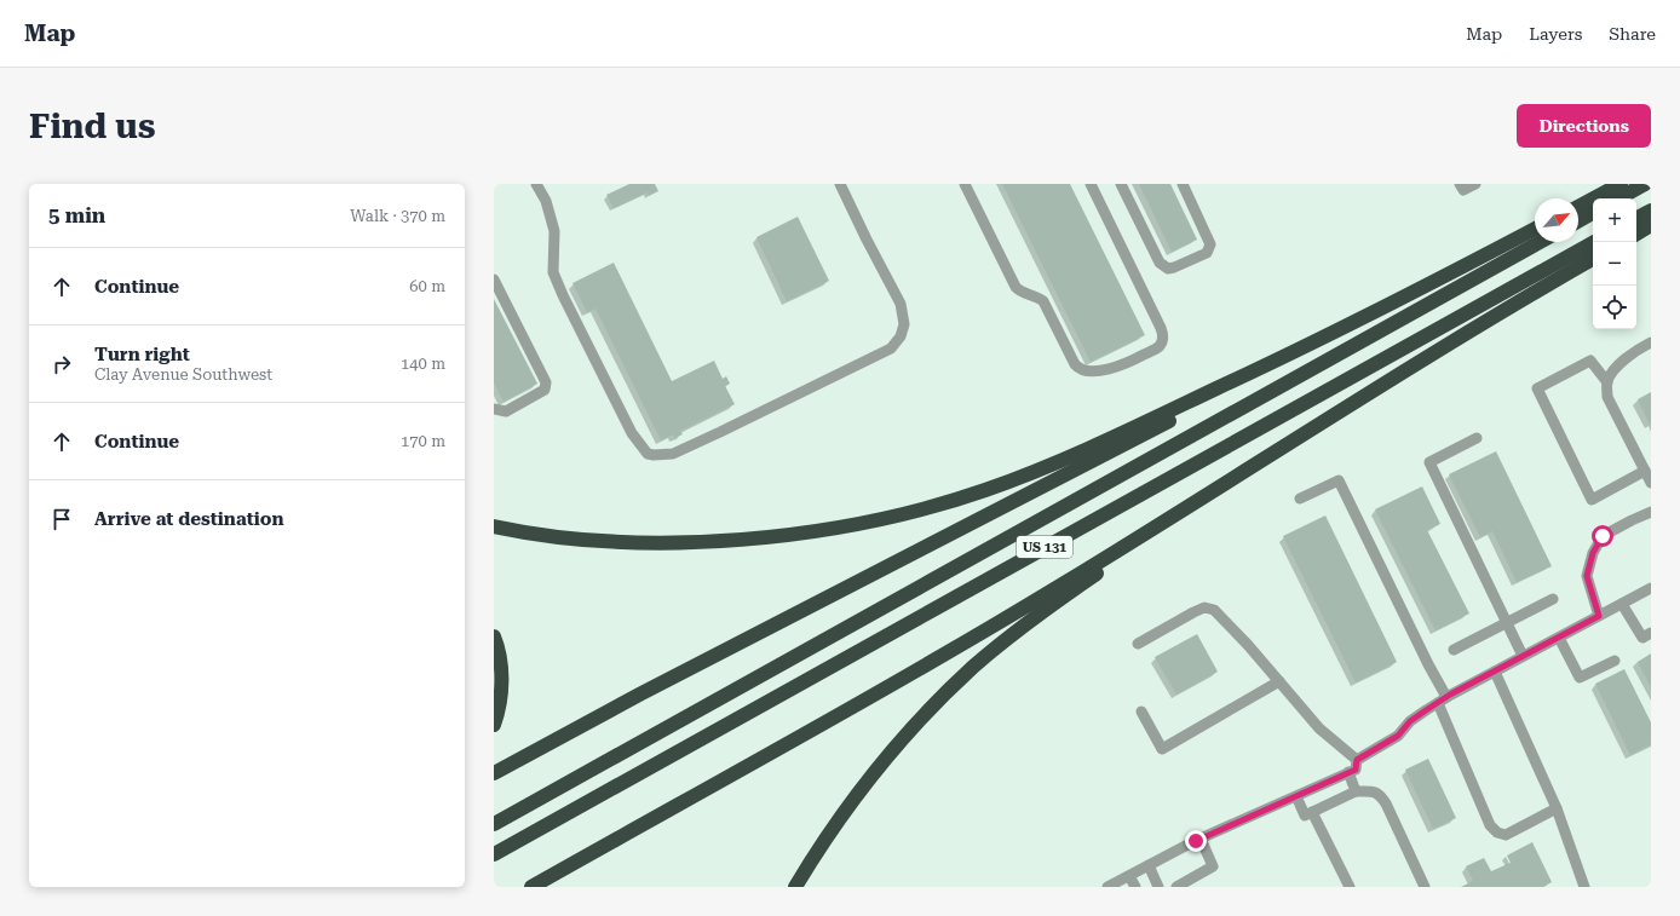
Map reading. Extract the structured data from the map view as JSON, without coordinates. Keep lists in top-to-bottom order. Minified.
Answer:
{"streets":{"highway":["US 131"]},"north":"top right","page":{"header":"Map","nav":["Map","Layers","Share"],"buttons":"Directions","title":"Find us","heading":["5 min","Walk · 370 m"],"map_buttons":["+","−"],"list":[["Continue","60 m"],["Turn right","Clay Avenue Southwest","140 m"],["Continue","170 m"],"Arrive at destination"]}}
